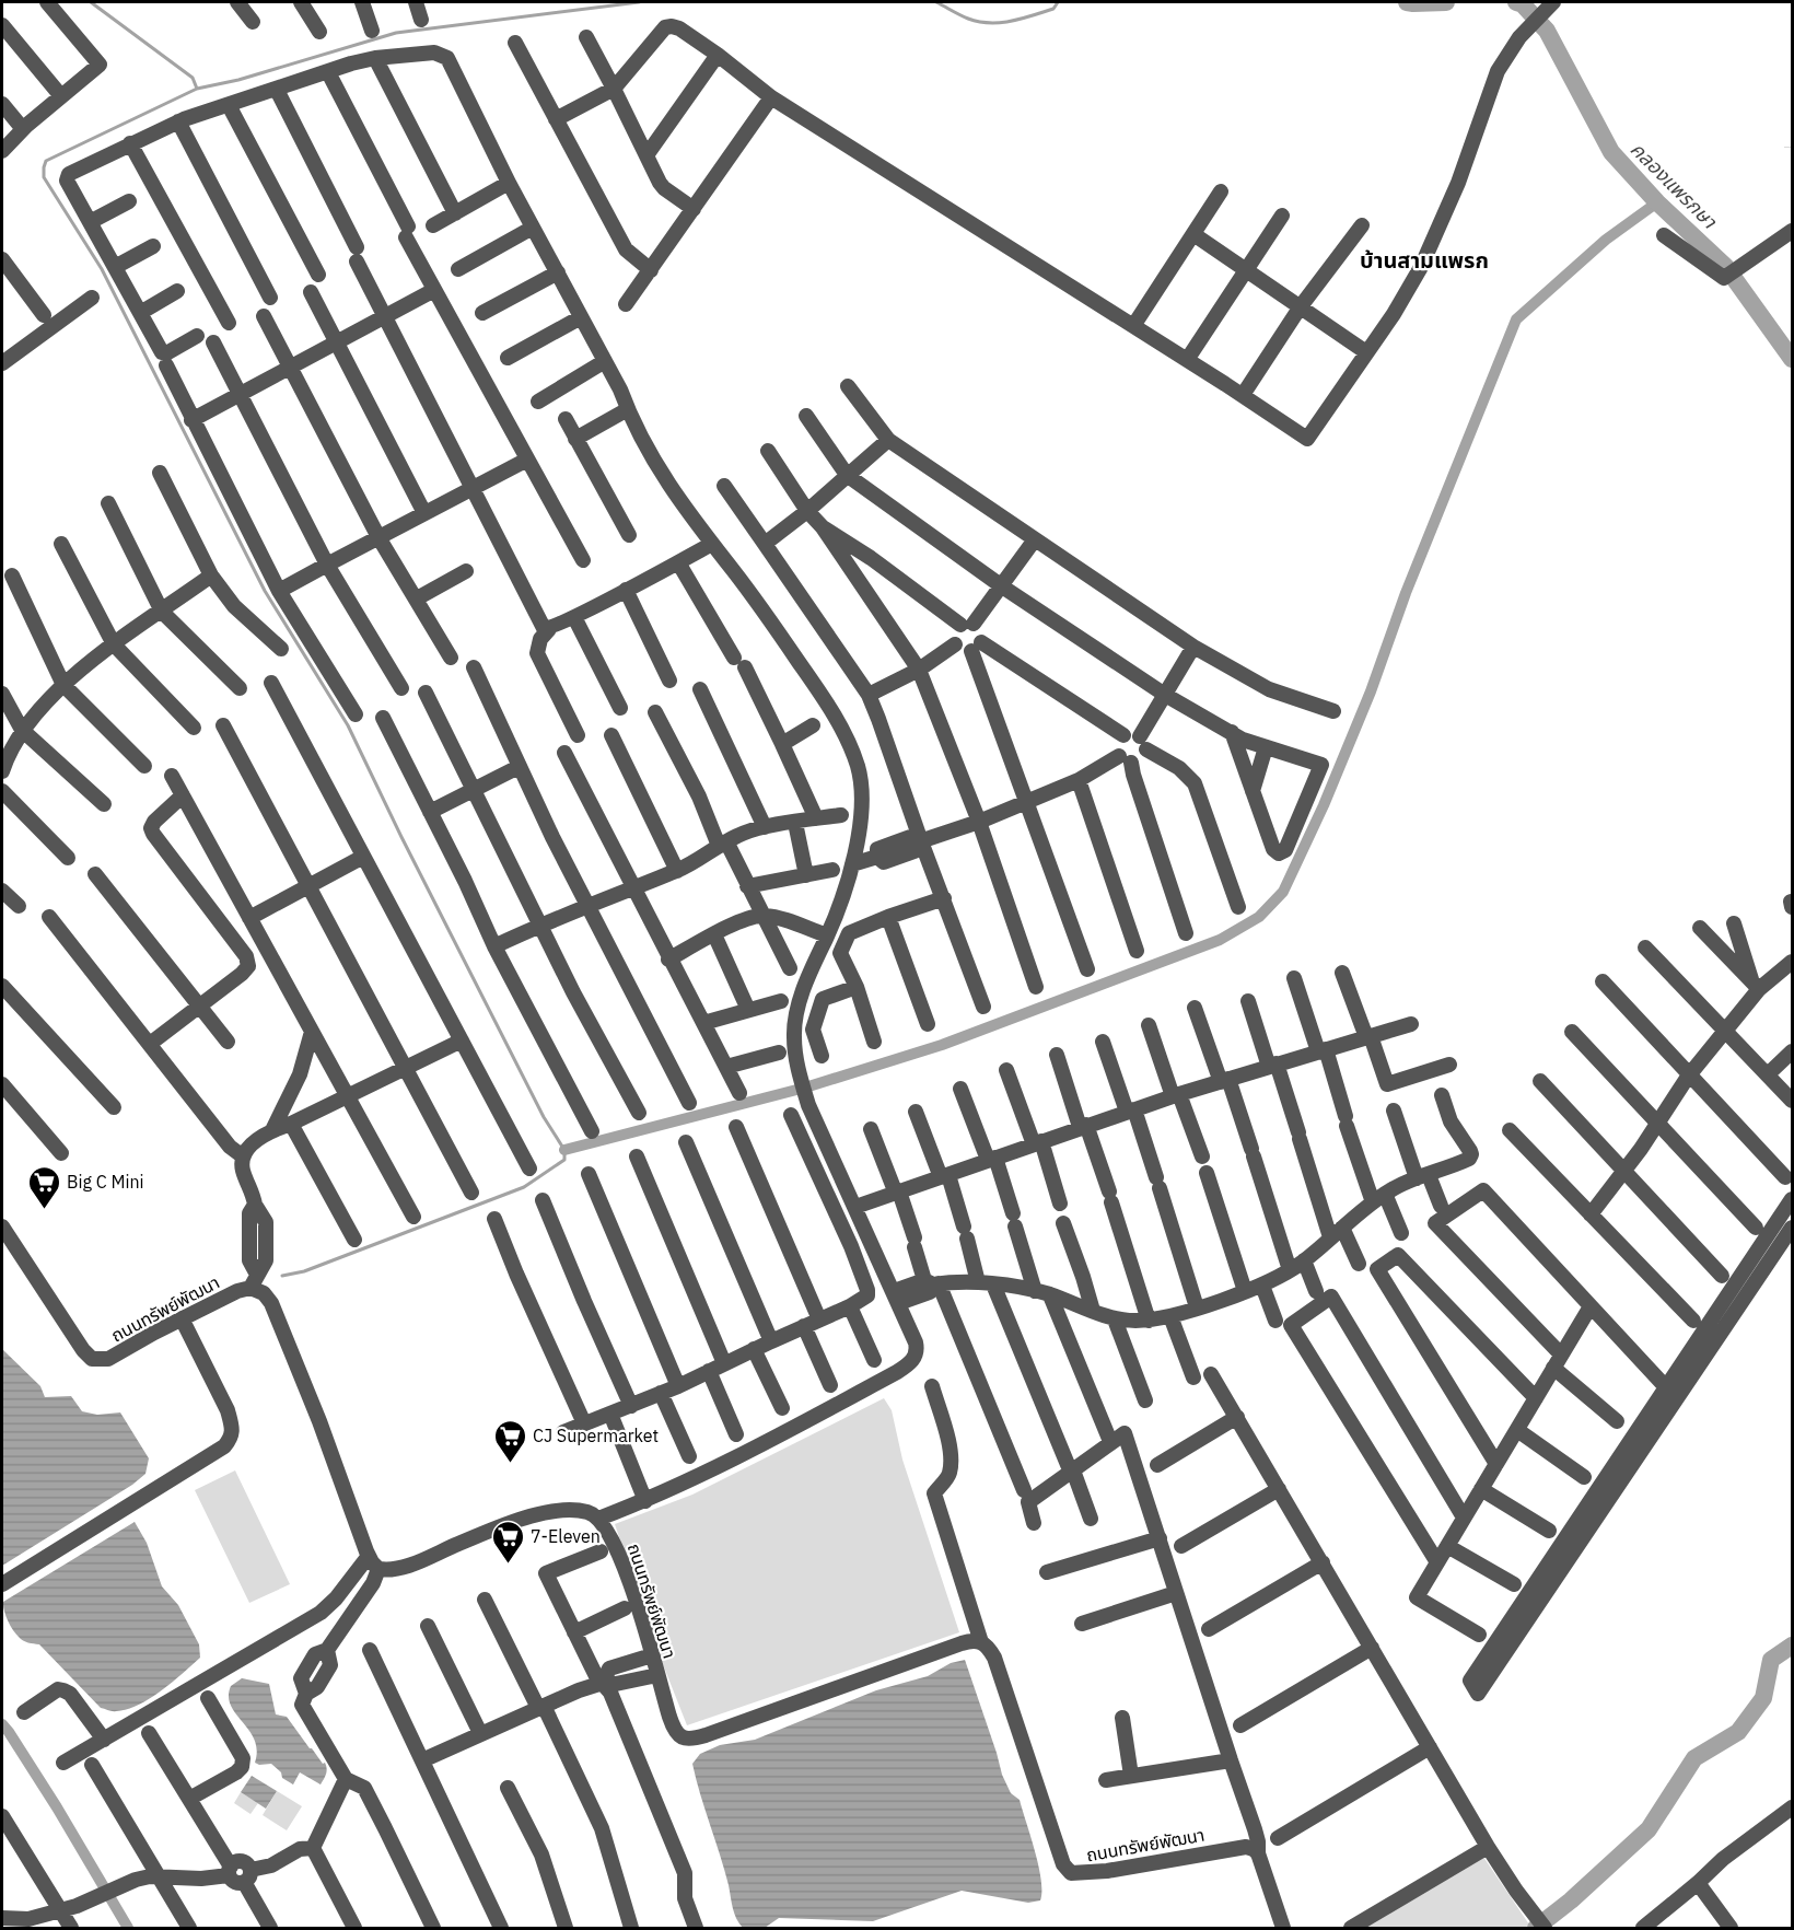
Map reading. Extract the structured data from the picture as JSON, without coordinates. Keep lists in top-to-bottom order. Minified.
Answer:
{"streets":{"street":["ถนนทรัพย์พัฒนา"]},"districts":["บ้านสามแพรก"],"water":["คลองแพรกษา"],"places":{"supermarket":["Big C Mini","CJ Supermarket","7-Eleven"]}}
